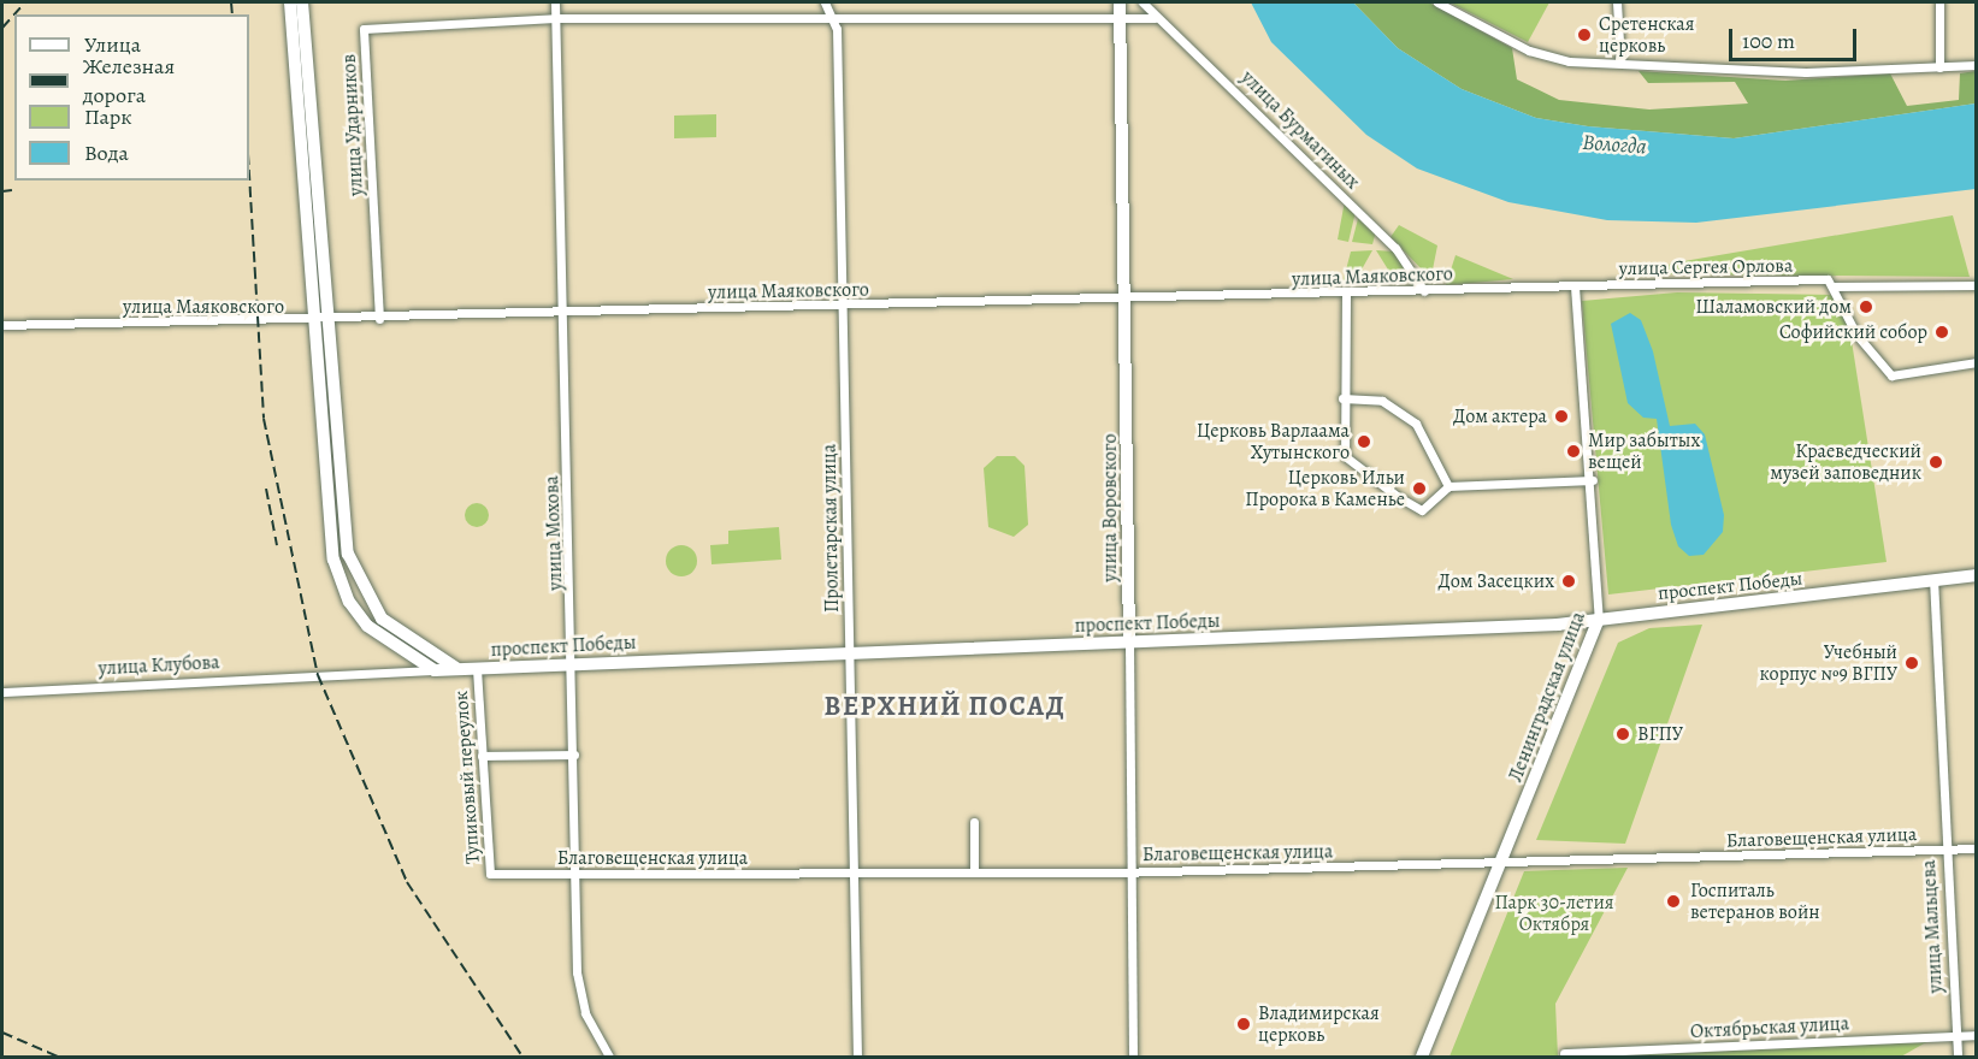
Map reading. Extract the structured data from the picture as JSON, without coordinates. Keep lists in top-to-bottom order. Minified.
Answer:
{"streets":{"main road":["улица Воровского","проспект Победы","Ленинградская улица"],"street":["улица Ударников","улица Бурмагиных","улица Сергея Орлова","улица Маяковского","Пролетарская улица","улица Мохова","улица Клубова","Тупиковый переулок","Благовещенская улица","улица Мальцева","Октябрьская улица"]},"crossings":[["улица Ударников","улица Бурмагиных"],["улица Ударников","улица Маяковского"],["улица Ударников","улица Воровского"],["улица Ударников","Пролетарская улица"],["улица Ударников","улица Мохова"],["улица Бурмагиных","улица Маяковского"],["улица Сергея Орлова","улица Маяковского"],["улица Сергея Орлова","Ленинградская улица"],["улица Маяковского","улица Воровского"],["улица Маяковского","Пролетарская улица"],["улица Маяковского","улица Мохова"],["улица Маяковского","Ленинградская улица"],["улица Воровского","проспект Победы"],["улица Воровского","Благовещенская улица"],["Пролетарская улица","проспект Победы"],["Пролетарская улица","Благовещенская улица"],["улица Мохова","проспект Победы"],["улица Мохова","Благовещенская улица"],["проспект Победы","улица Клубова"],["проспект Победы","Ленинградская улица"],["проспект Победы","Тупиковый переулок"],["проспект Победы","улица Мальцева"],["Ленинградская улица","Благовещенская улица"],["Тупиковый переулок","Благовещенская улица"],["Благовещенская улица","улица Мальцева"],["улица Мальцева","Октябрьская улица"]],"districts":["ВЕРХНИЙ ПОСАД"],"water":["Вологда"],"parks":["Парк 30-летия Октября"],"places":["Сретенская церковь","Шаламовский дом","Софийский собор","Дом актера","Церковь Варлаама Хутынского","Мир забытых вещей","Краеведческий музей заповедник","Церковь Ильи Пророка в Каменье","Дом Засецких","Учебный корпус №9 ВГПУ","ВГПУ","Госпиталь ветеранов войн","Владимирская церковь"],"legend":["Улица","Железная дорога","Парк","Вода"],"scale_bar":"100 m"}
